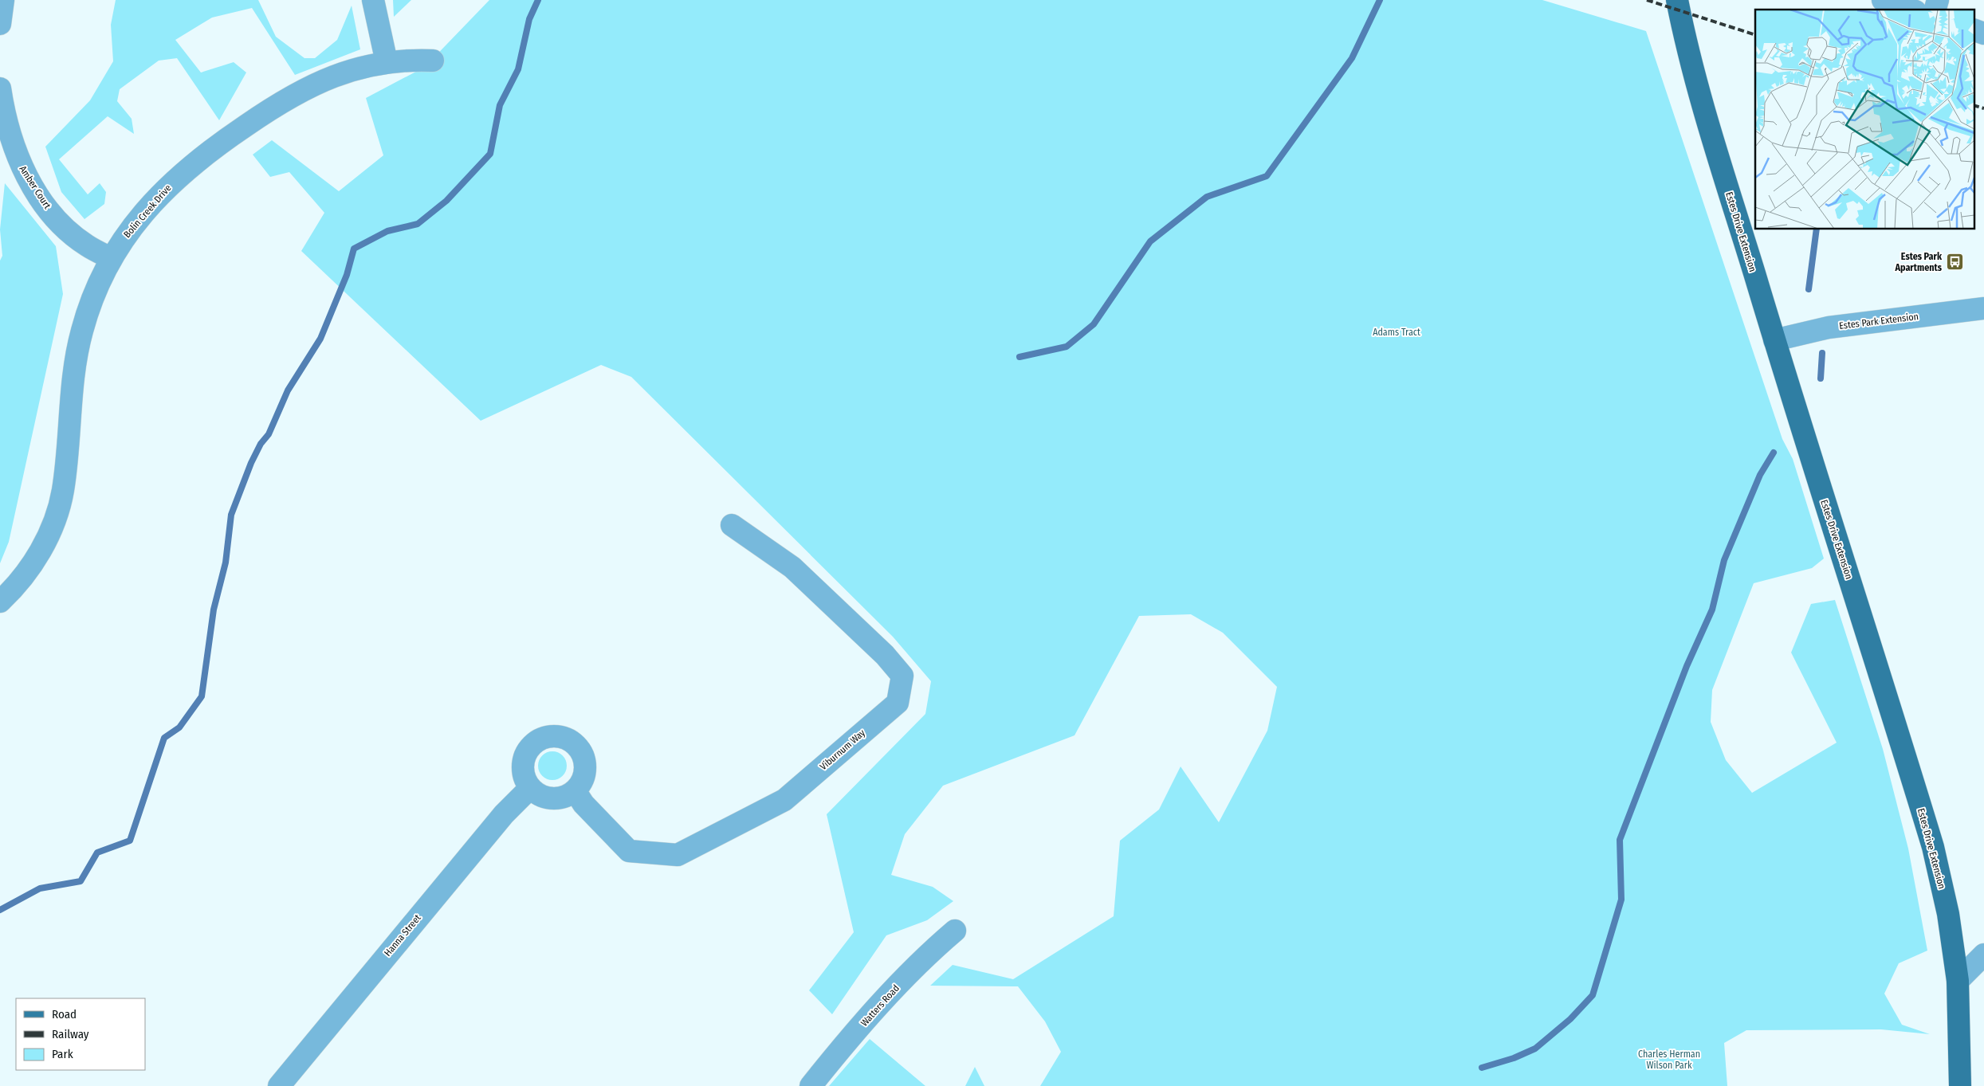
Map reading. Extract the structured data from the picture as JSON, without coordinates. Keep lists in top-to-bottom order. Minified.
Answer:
{"streets":{"main road":["Estes Drive Extension"],"street":["Amber Court","Bolin Creek Drive","Estes Park Extension","Viburnum Way","Hanna Street","Watters Road"]},"crossings":[["Amber Court","Bolin Creek Drive"],["Estes Drive Extension","Estes Park Extension"],["Viburnum Way","Hanna Street"]],"parks":["Adams Tract","Charles Herman Wilson Park"],"places":{"bus stop":["Estes Park Apartments"]},"legend":["Road","Railway","Park"]}
